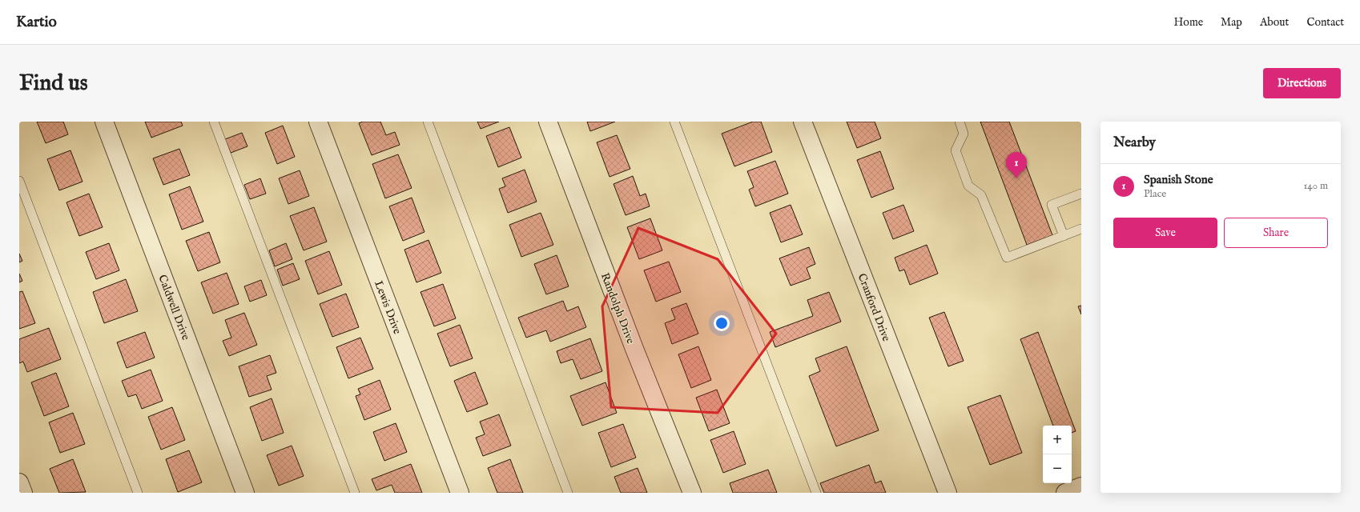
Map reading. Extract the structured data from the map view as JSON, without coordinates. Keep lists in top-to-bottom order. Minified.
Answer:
{"streets":{"street":["Caldwell Drive","Lewis Drive","Cranford Drive","Randolph Drive"]},"page":{"header":"Kartio","nav":["Home","Map","About","Contact"],"buttons":["Directions",["Save","Share"]],"title":"Find us","heading":"Nearby","pins":"1","list":[{"mark":"1","name":"Spanish Stone","note":"Place","value":"140 m"}],"map_buttons":["+","−"]}}
